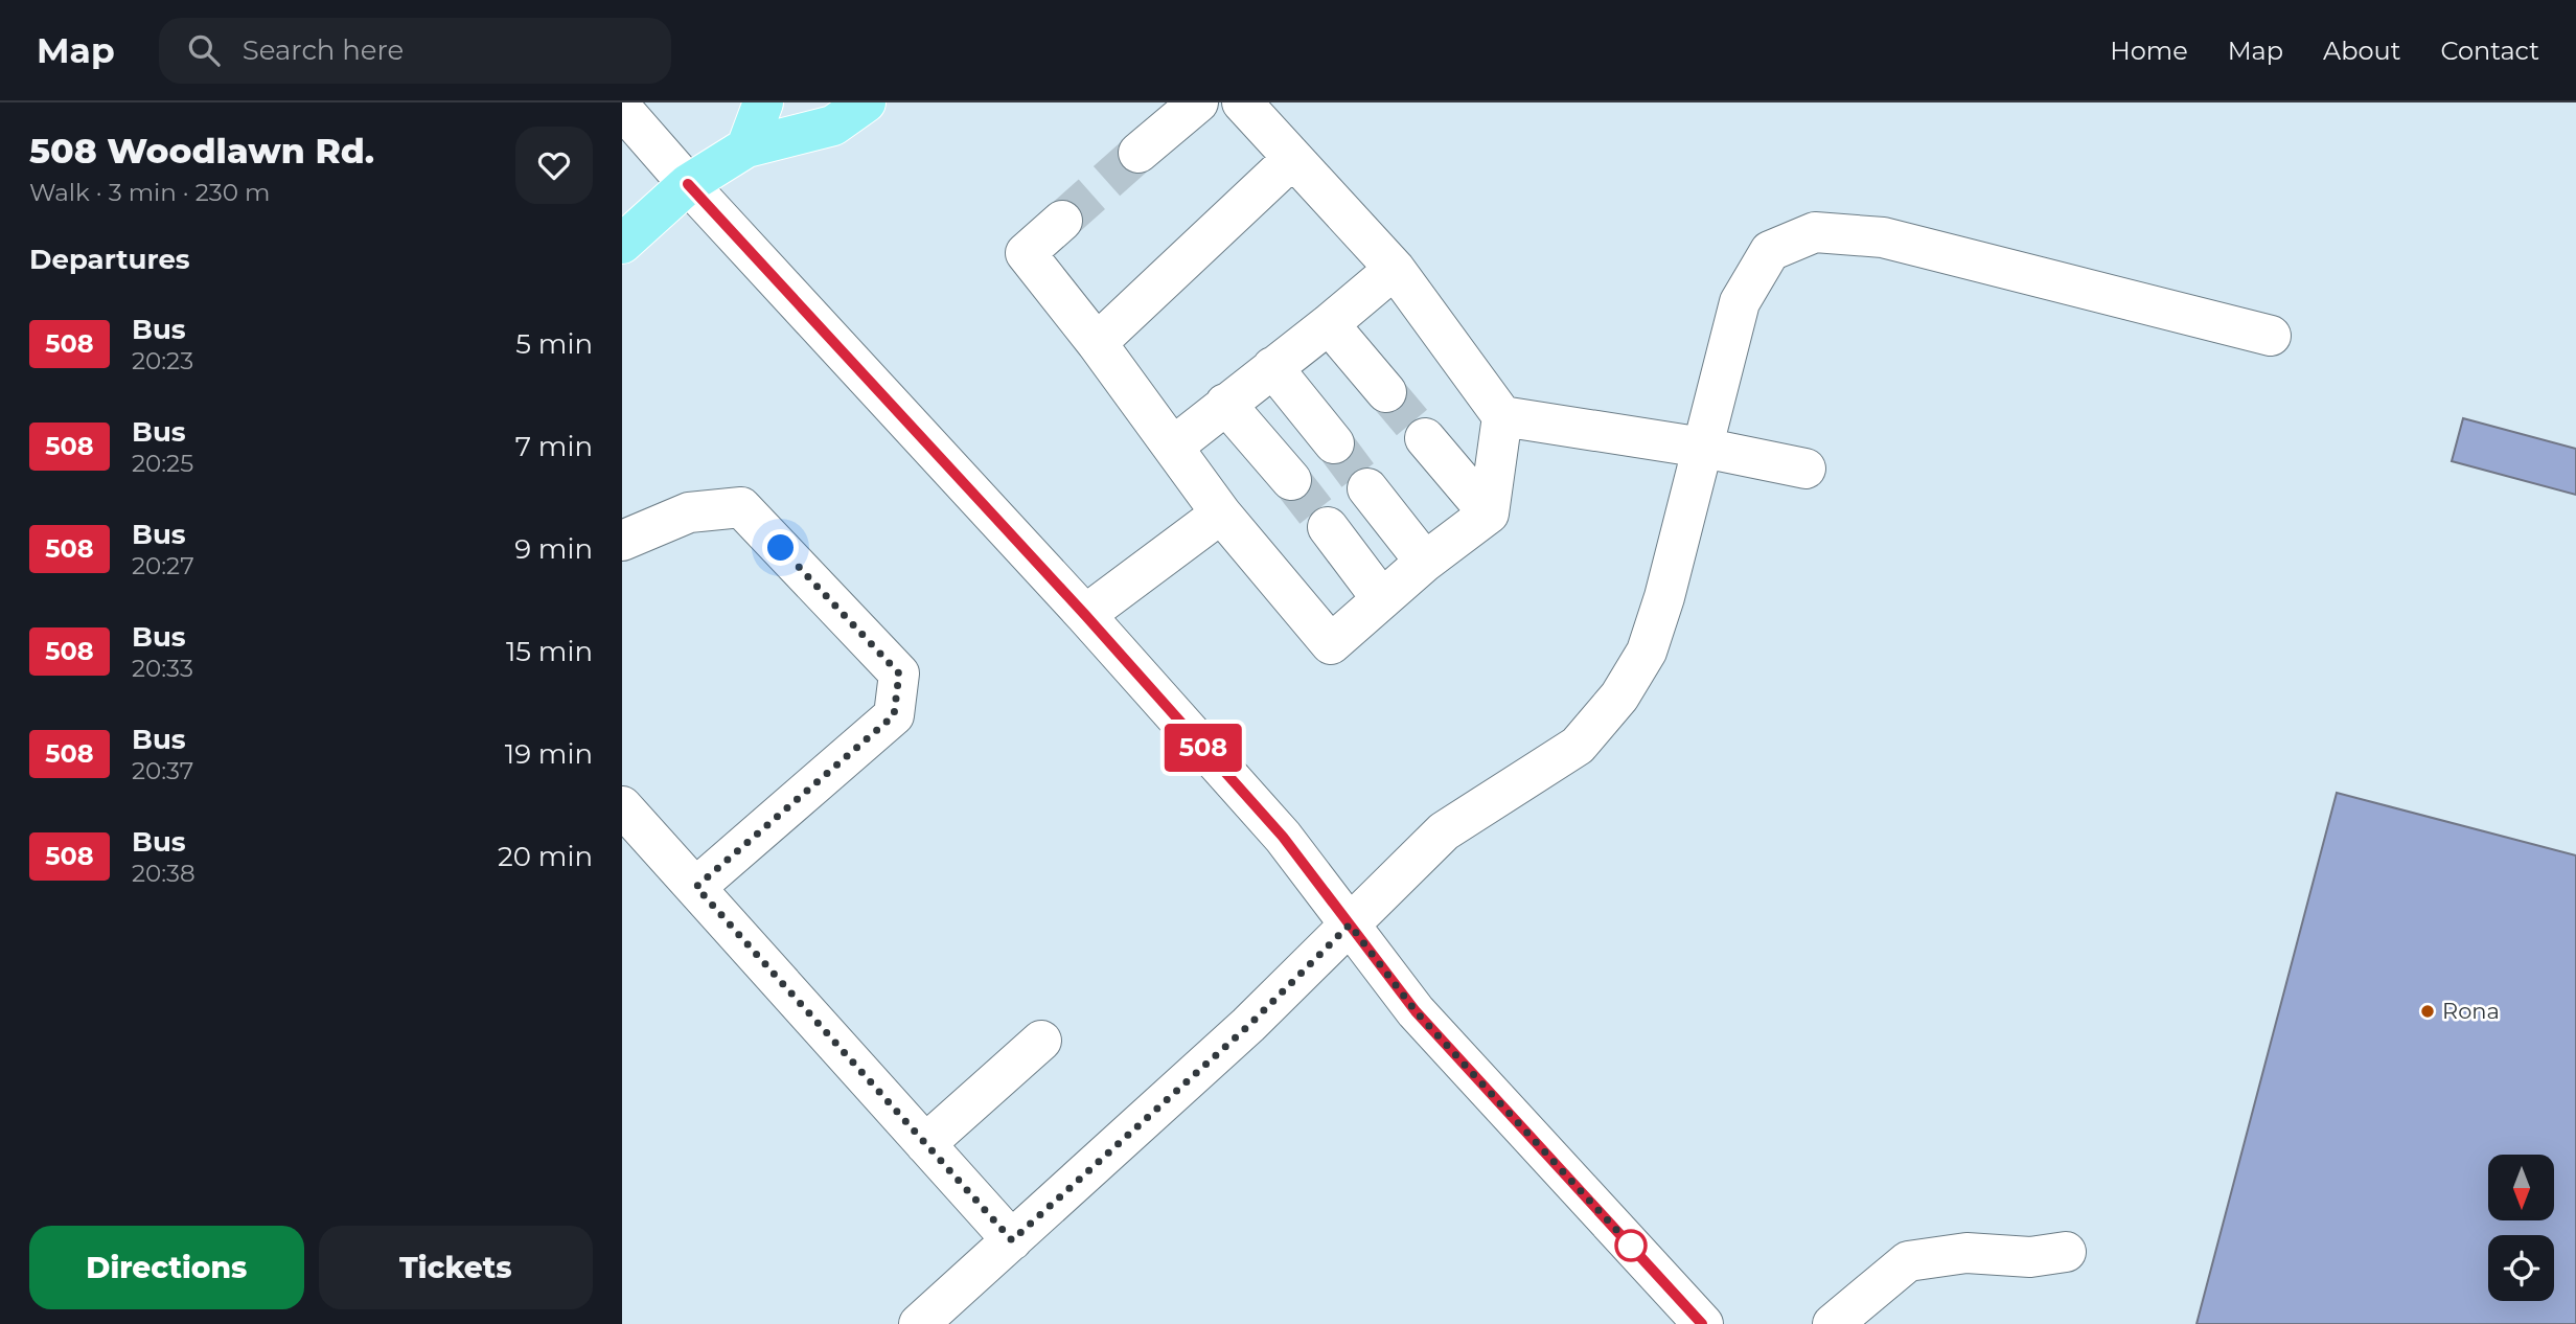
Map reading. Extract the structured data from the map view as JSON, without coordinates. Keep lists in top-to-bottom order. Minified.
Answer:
{"places":["Rona"],"lines":["bus line 508"],"north":"bottom","page":{"header":"Map","search":"Search here","nav":["Home","Map","About","Contact"],"heading":[["508 Woodlawn Rd.","Walk · 3 min · 230 m"],"Departures"],"on_map":"508","list":[{"mark":"508","name":"Bus","note":"20:23","value":"5 min"},{"mark":"508","name":"Bus","note":"20:25","value":"7 min"},{"mark":"508","name":"Bus","note":"20:27","value":"9 min"},{"mark":"508","name":"Bus","note":"20:33","value":"15 min"},{"mark":"508","name":"Bus","note":"20:37","value":"19 min"},{"mark":"508","name":"Bus","note":"20:38","value":"20 min"}],"buttons":["Directions","Tickets"]}}
